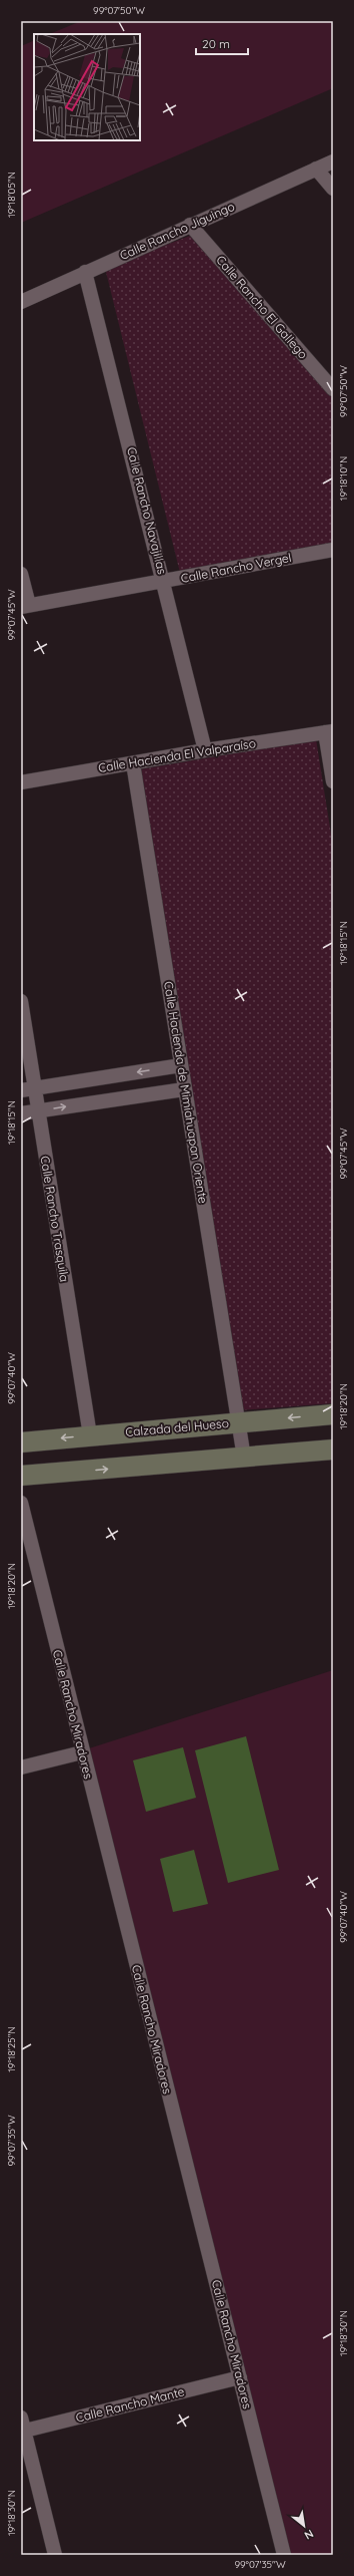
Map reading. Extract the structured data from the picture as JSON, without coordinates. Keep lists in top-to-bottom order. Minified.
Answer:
{"streets":{"main road":["Calzada del Hueso"],"street":["Calle Rancho Jiguingo","Calle Rancho El Gallego","Calle Rancho Navajillas","Calle Rancho Vergel","Calle Hacienda El Valparaíso","Calle Hacienda de Mimiahuapan Oriente","Calle Rancho Trasquila","Calle Rancho Miradores","Calle Rancho Mante"]},"crossings":[["Calle Rancho Jiguingo","Calle Rancho El Gallego"],["Calle Rancho Jiguingo","Calle Rancho Navajillas"],["Calle Rancho Navajillas","Calle Rancho Vergel"],["Calle Rancho Navajillas","Calle Hacienda El Valparaíso"],["Calle Hacienda El Valparaíso","Calle Hacienda de Mimiahuapan Oriente"],["Calle Hacienda de Mimiahuapan Oriente","Calzada del Hueso"],["Calle Rancho Trasquila","Calzada del Hueso"],["Calle Rancho Miradores","Calle Rancho Mante"]],"scale_bar":"20 m","north":"bottom right","coordinates":["99°07'50\"W","19°18'05\"N","19°18'10\"N","99°07'45\"W","19°18'15\"N","99°07'40\"W","19°18'20\"N","19°18'25\"N","99°07'35\"W","19°18'30\"N"]}
